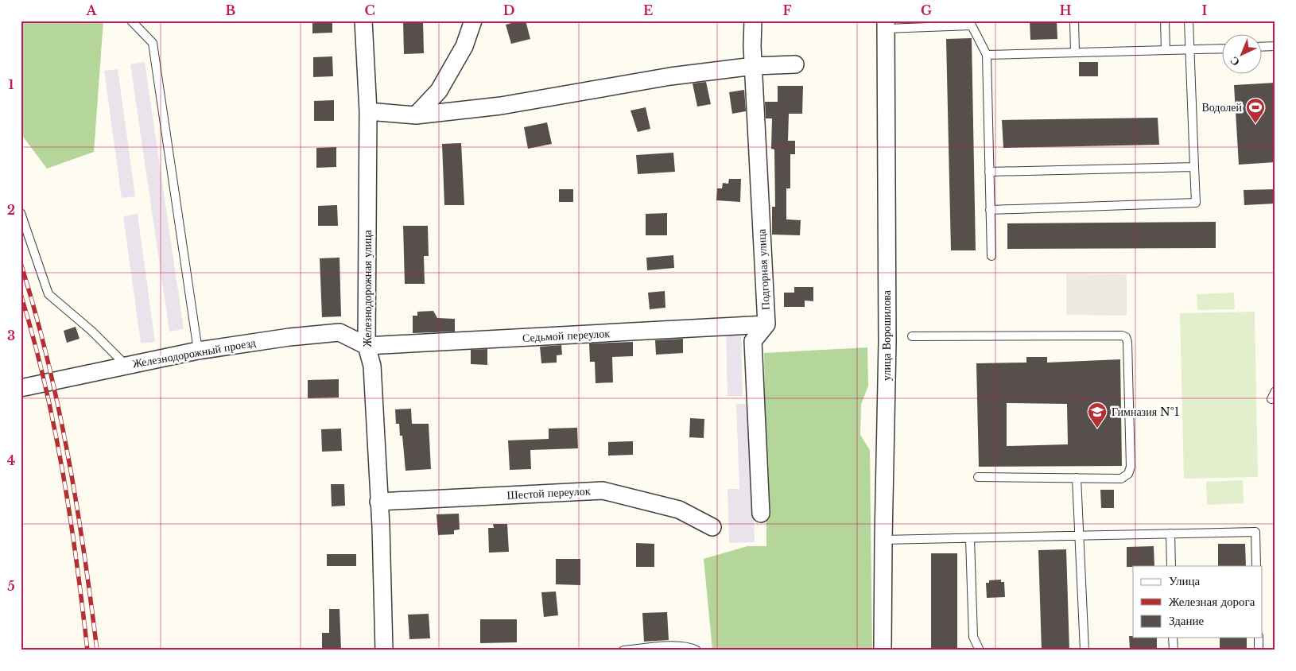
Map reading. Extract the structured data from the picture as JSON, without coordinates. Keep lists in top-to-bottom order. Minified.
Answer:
{"streets":{"street":["Подгорная улица","Железнодорожная улица","Седьмой переулок","улица Ворошилова","Железнодорожный проезд","Шестой переулок"]},"crossings":[["Подгорная улица","Седьмой переулок"],["Железнодорожная улица","Седьмой переулок"],["Железнодорожная улица","Железнодорожный проезд"],["Железнодорожная улица","Шестой переулок"],["Седьмой переулок","Железнодорожный проезд"]],"places":{"sports":["Водолей"],"school or university":["Гимназия №1"]},"legend":["Улица","Железная дорога","Здание"],"north":"bottom left","grid":{"columns":["A","B","C","D","E","F","G","H","I"],"rows":["1","2","3","4","5"]}}
